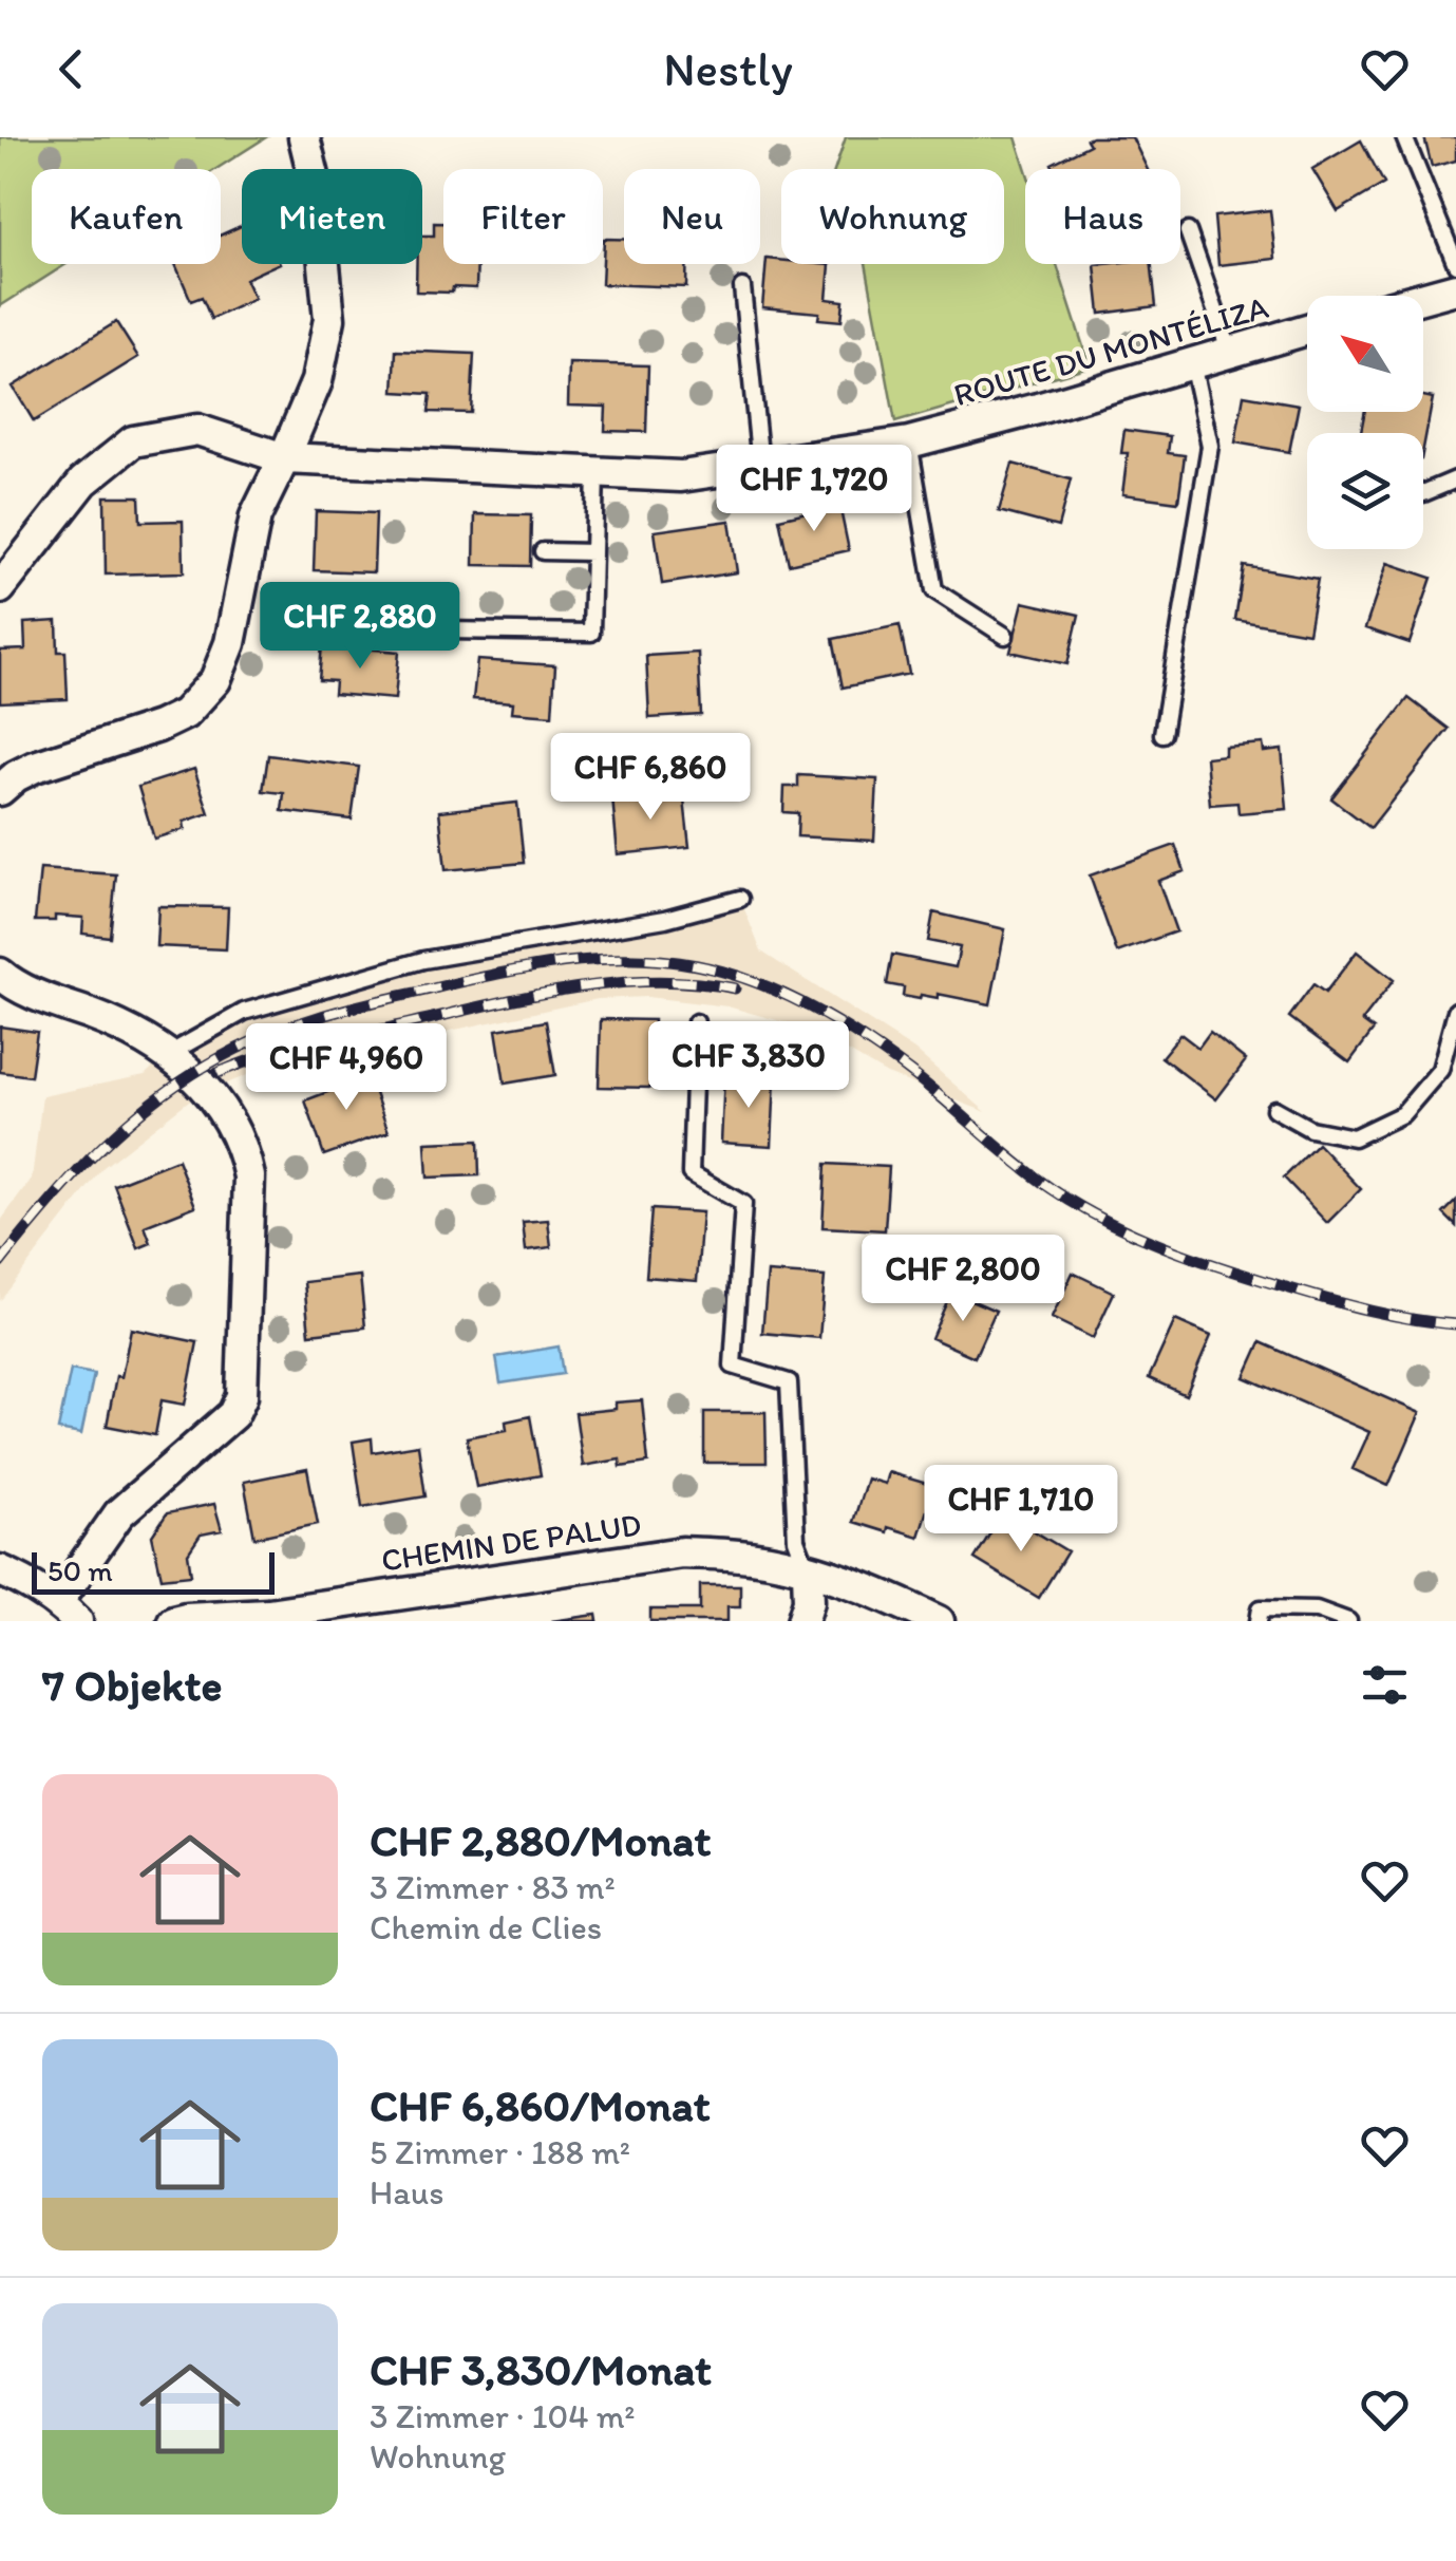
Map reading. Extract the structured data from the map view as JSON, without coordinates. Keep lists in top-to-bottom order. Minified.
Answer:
{"streets":{"street":["ROUTE DU MONTÉLIZA","CHEMIN DE PALUD"]},"scale_bar":"50 m","north":"top left","page":{"header":"Nestly","chip":["Kaufen","Mieten","Filter","Neu","Wohnung","Haus"],"price":["CHF 1,720","CHF 2,880","CHF 6,860","CHF 3,830","CHF 4,960","CHF 2,800","CHF 1,710"],"scale":"50 m","heading":"7 Objekte","list":[{"name":"CHF 2,880/Monat","note":"3 Zimmer · 83 m² · Chemin de Clies"},{"name":"CHF 6,860/Monat","note":"5 Zimmer · 188 m² · Haus"},{"name":"CHF 3,830/Monat","note":"3 Zimmer · 104 m² · Wohnung"}]}}
